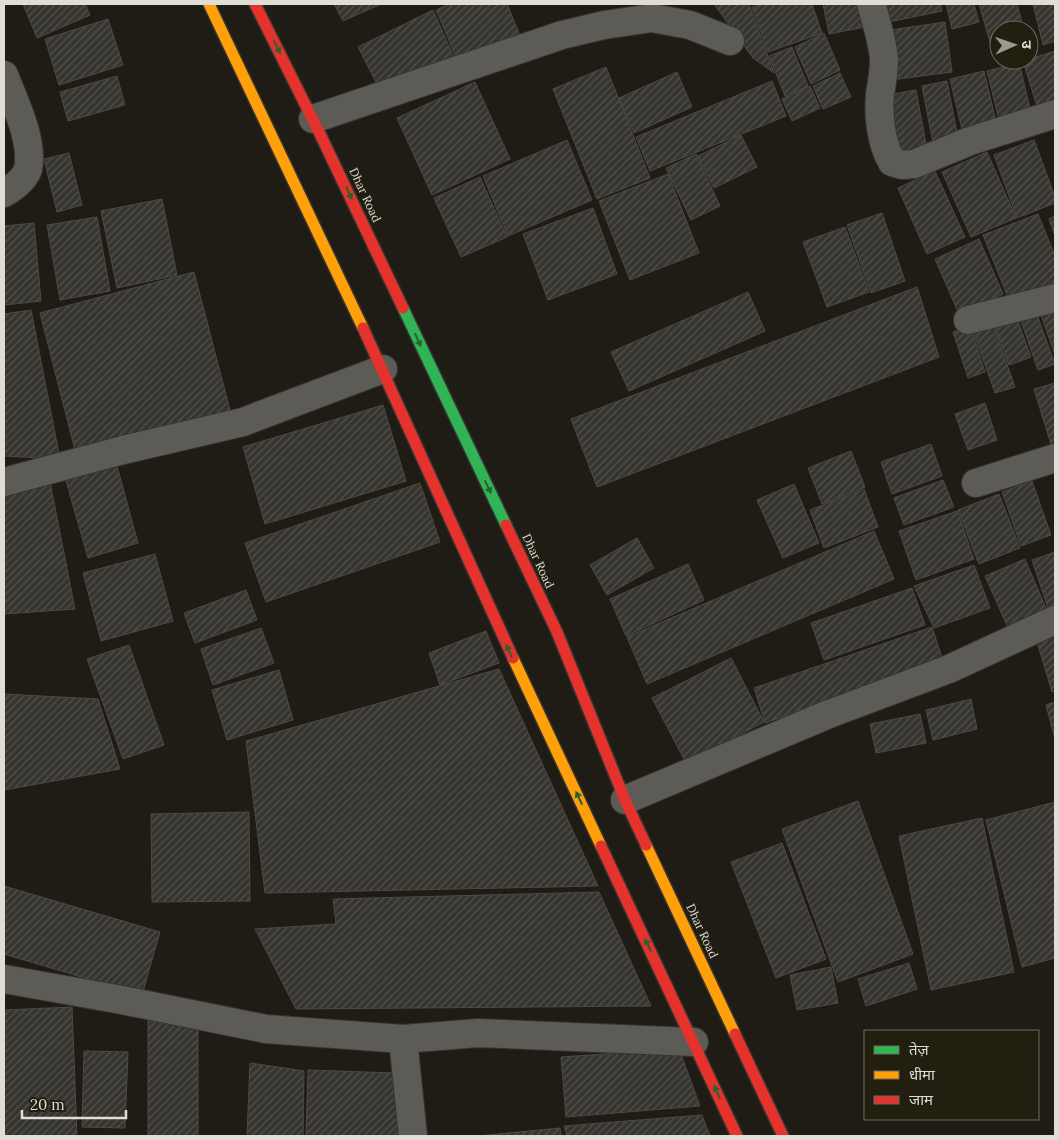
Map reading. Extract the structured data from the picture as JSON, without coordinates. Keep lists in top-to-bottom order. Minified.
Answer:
{"streets":{"main road":["Dhar Road"]},"legend":["तेज़","धीमा","जाम"],"scale_bar":"20 m","north":"right"}
